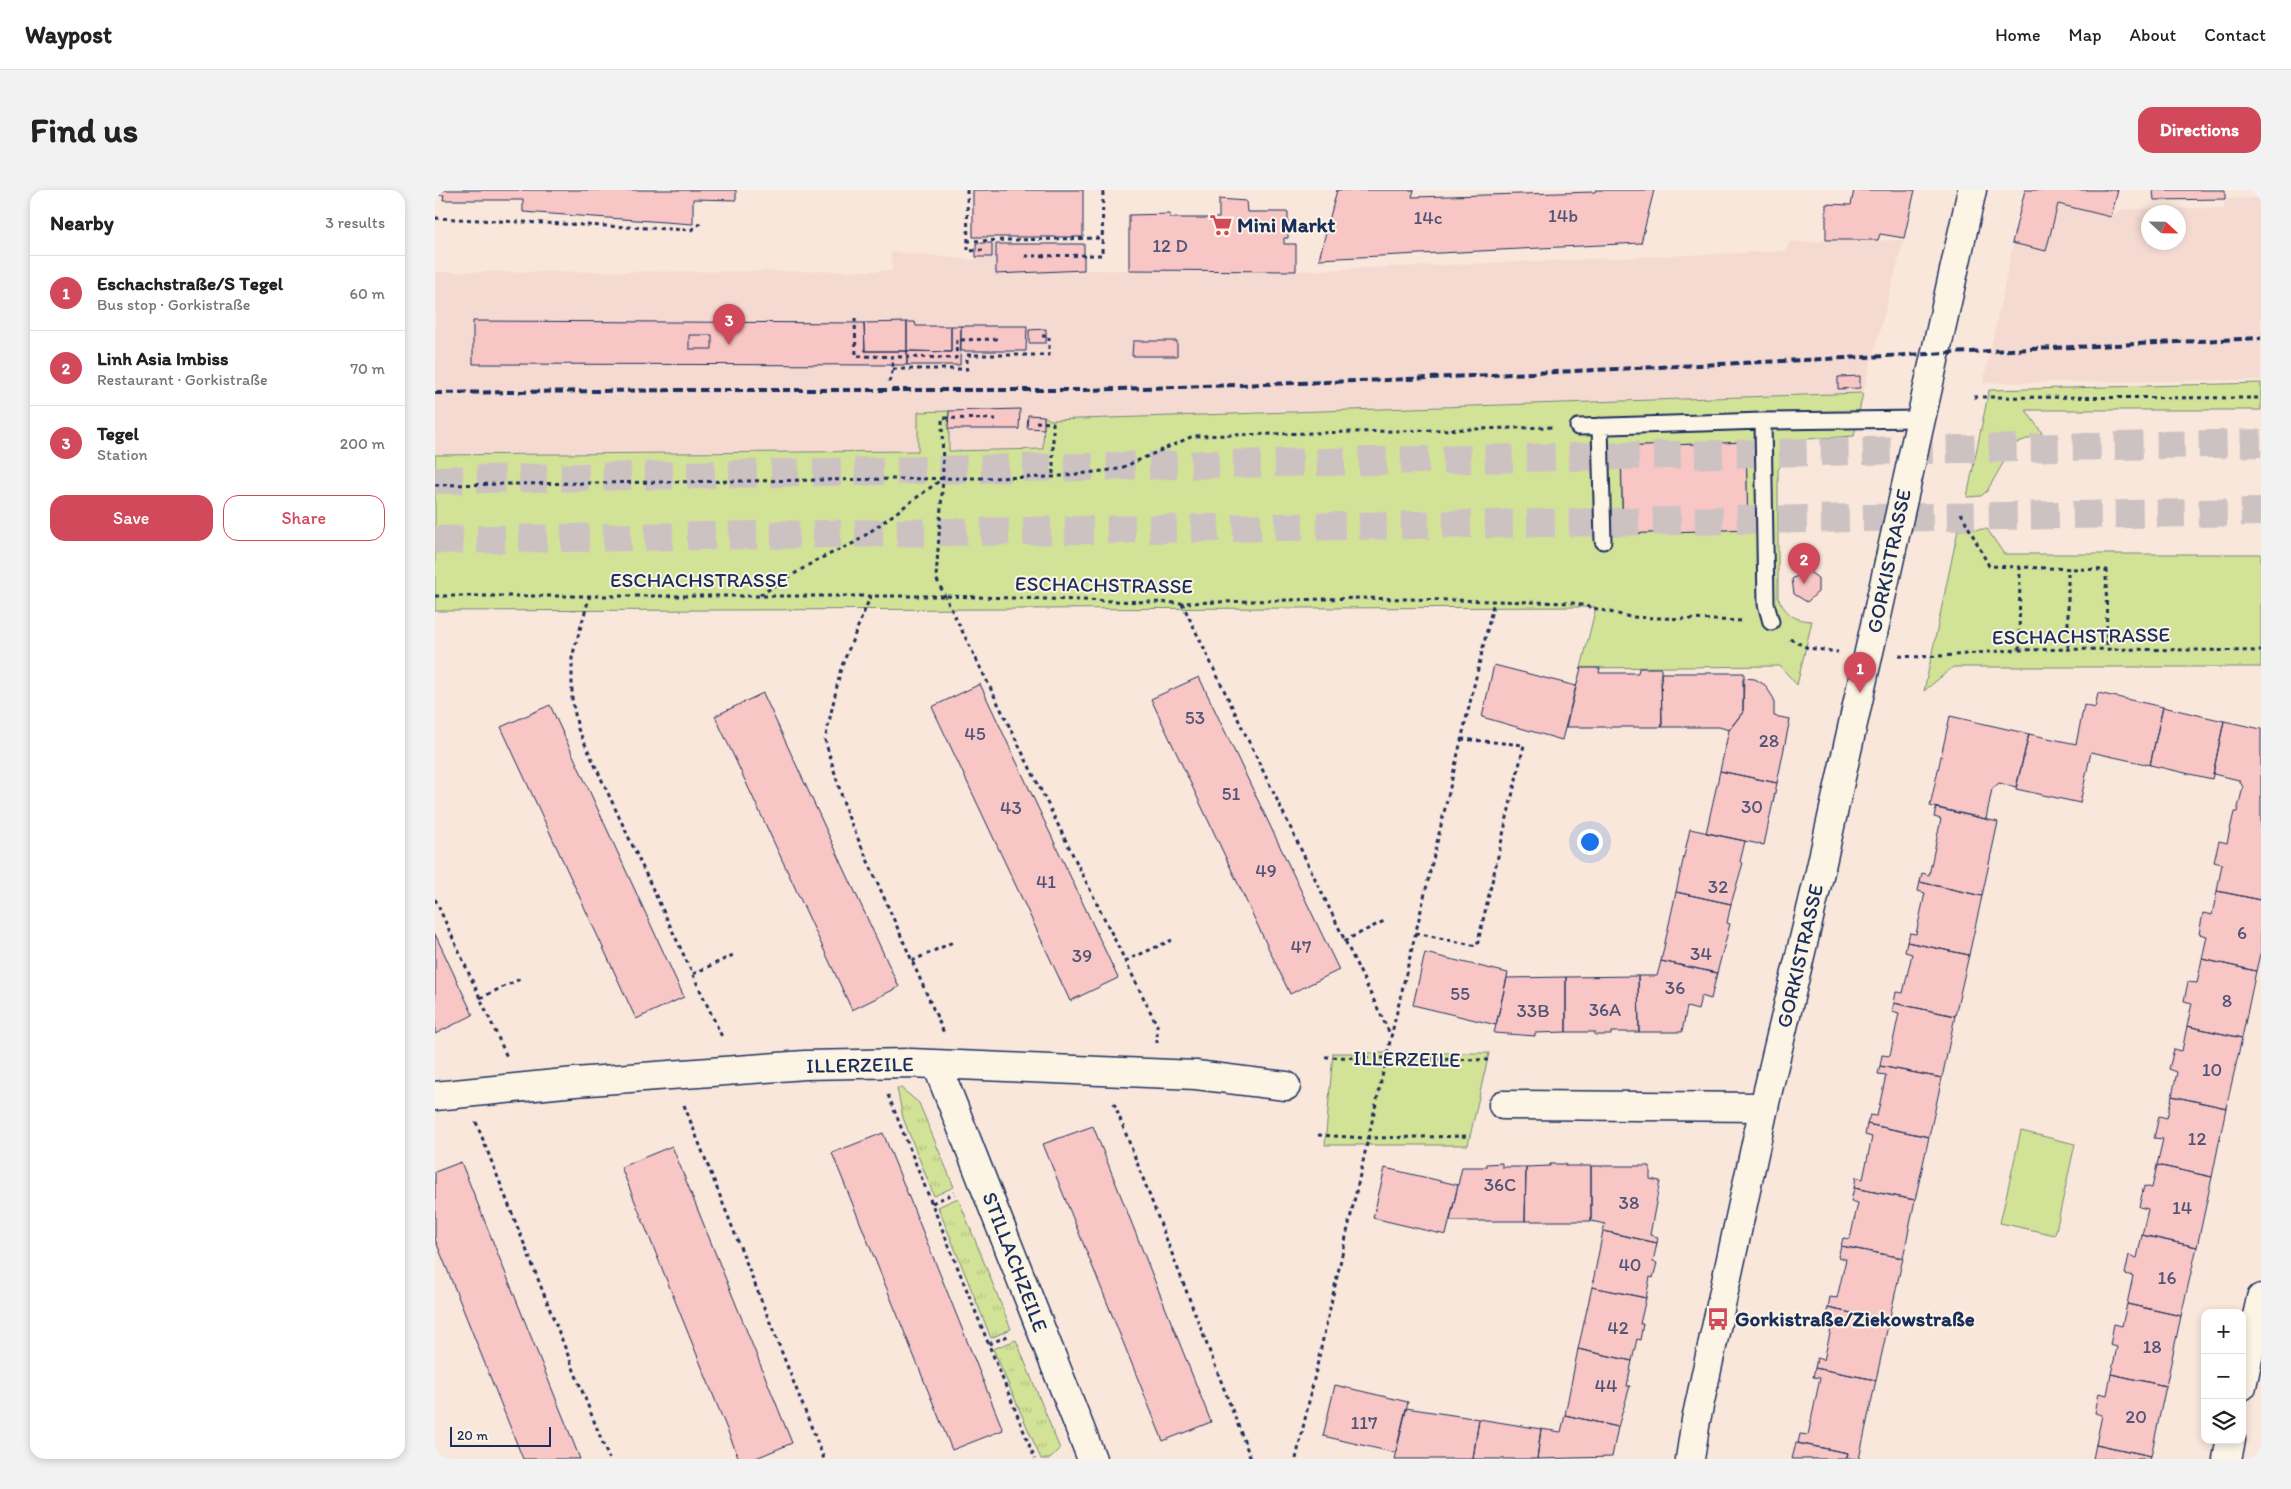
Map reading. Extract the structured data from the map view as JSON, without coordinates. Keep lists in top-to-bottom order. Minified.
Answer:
{"streets":{"street":["GORKISTRASSE","ILLERZEILE","STILLACHZEILE"],"path":["ESCHACHSTRASSE"]},"crossings":[["ILLERZEILE","STILLACHZEILE"]],"places":{"supermarket":["Mini Markt"],"bus stop":["Gorkistraße/Ziekowstraße"]},"house_numbers":["14b","14c","12 D","53","45","28","51","30","43","49","41","32","6","47","34","39","36","55","8","36A","33B","10","12","36C","38","14","40","16","42","18","44","20","117"],"scale_bar":"20 m","north":"right","page":{"header":"Waypost","nav":["Home","Map","About","Contact"],"buttons":["Directions",["Save","Share"]],"title":"Find us","heading":["Nearby","3 results"],"list":[{"mark":"1","name":"Eschachstraße/S Tegel","note":"Bus stop · Gorkistraße","value":"60 m"},{"mark":"2","name":"Linh Asia Imbiss","note":"Restaurant · Gorkistraße","value":"70 m"},{"mark":"3","name":"Tegel","note":"Station","value":"200 m"}],"pins":["3","2","1"],"map_buttons":["+","−"],"scale":"20 m"}}
